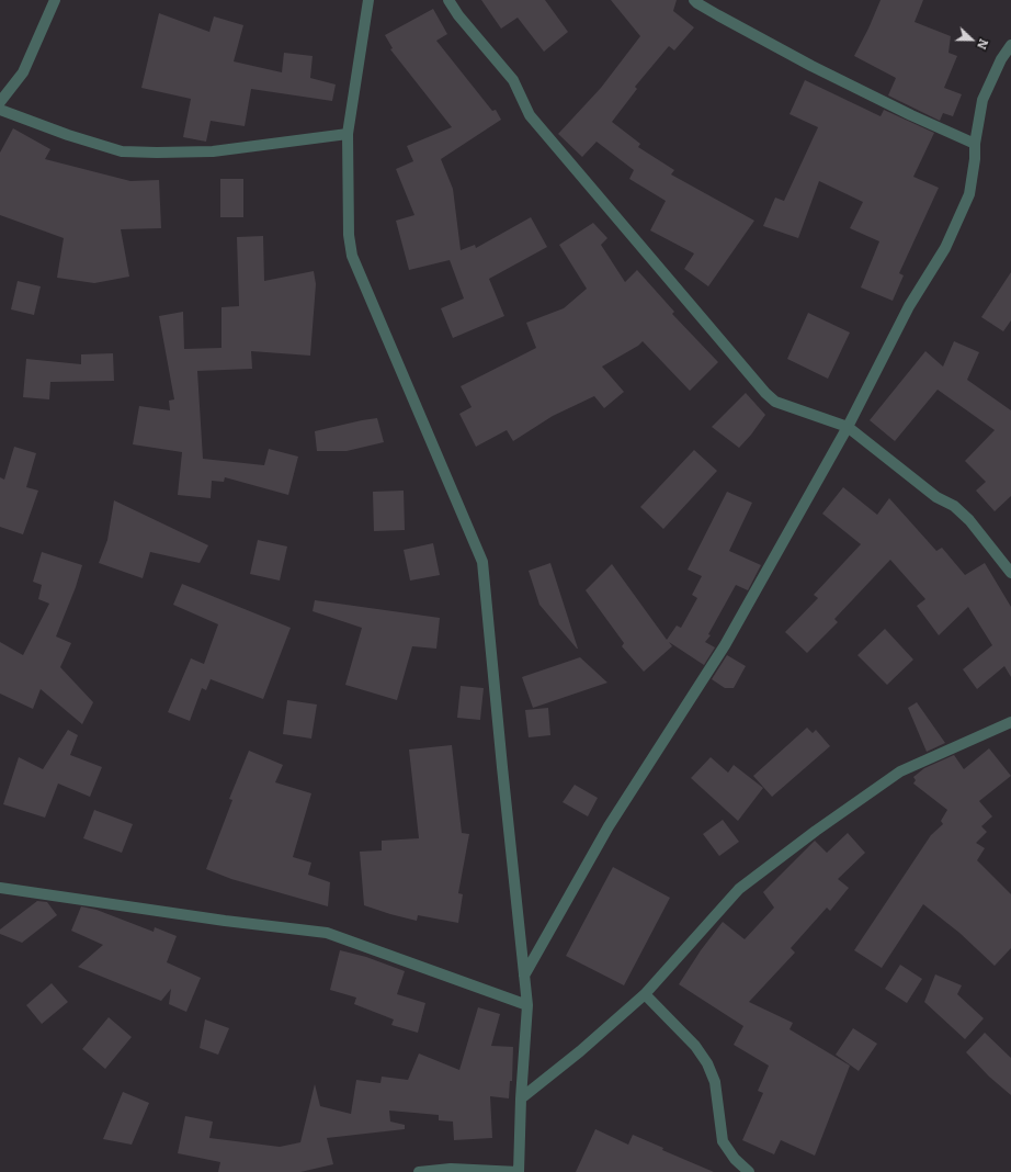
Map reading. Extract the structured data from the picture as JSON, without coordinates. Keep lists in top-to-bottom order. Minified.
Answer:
{"north":"right"}
